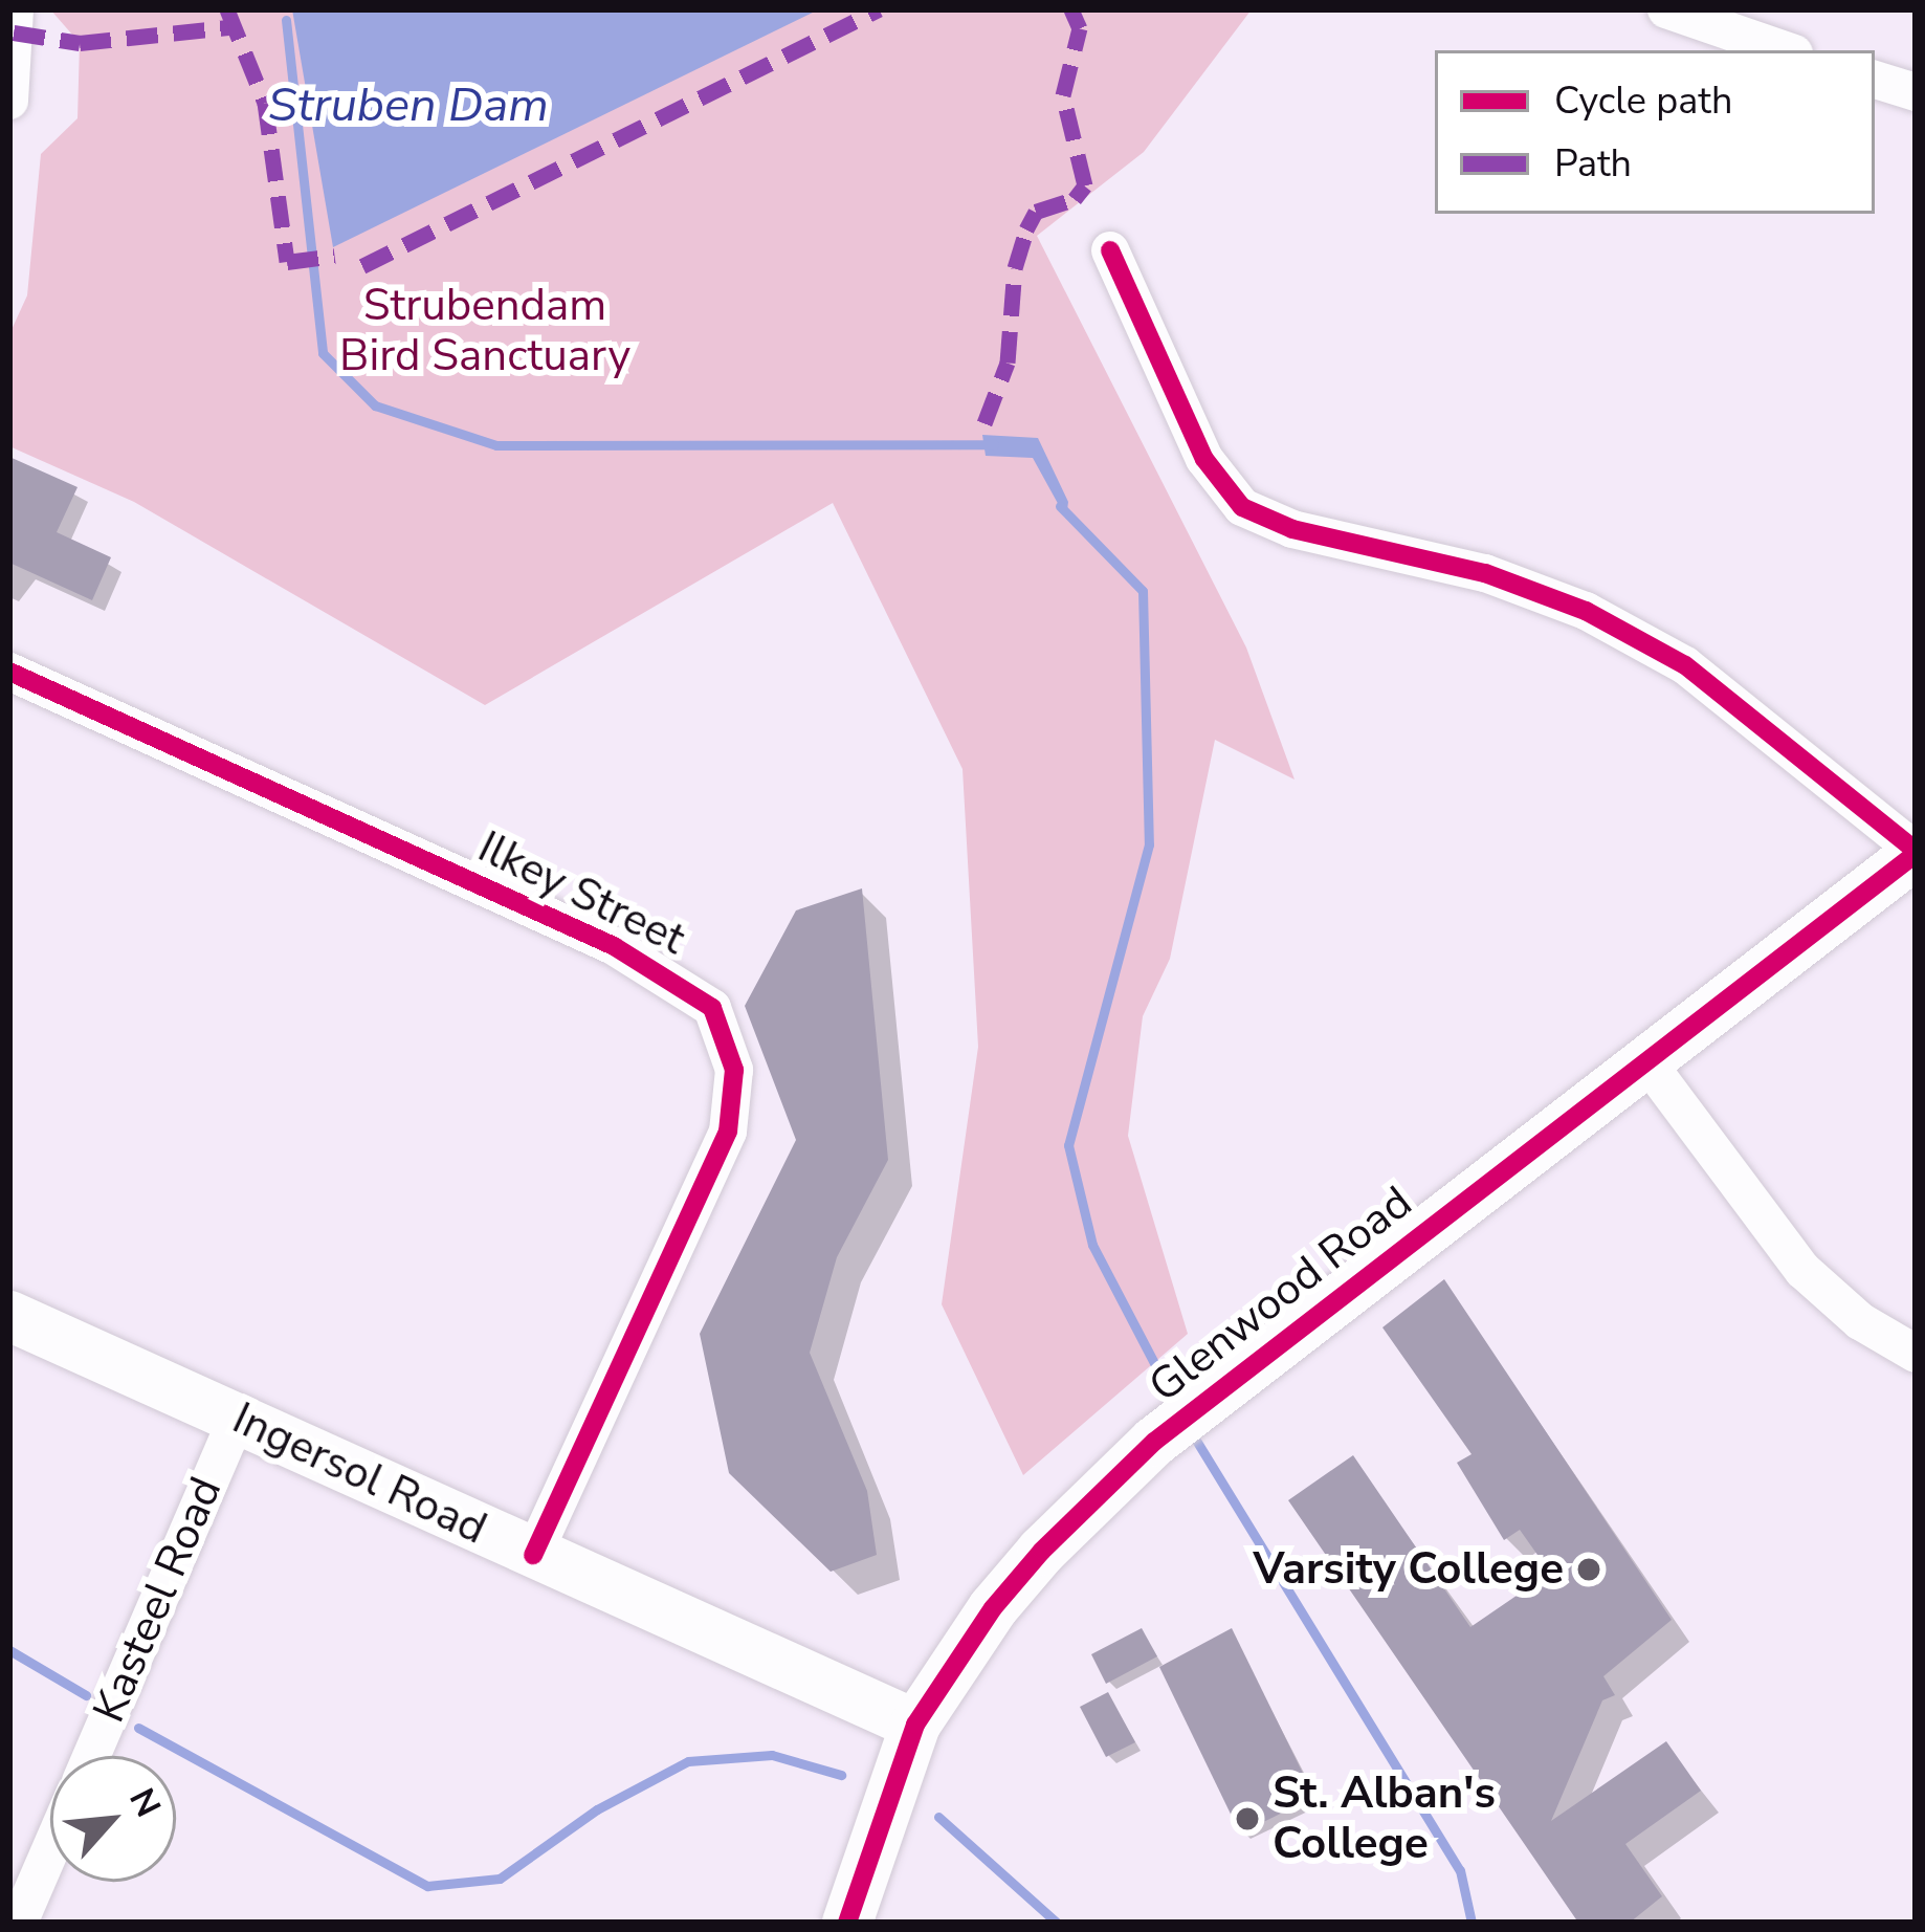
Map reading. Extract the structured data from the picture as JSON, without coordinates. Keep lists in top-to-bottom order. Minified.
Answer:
{"streets":{"street":["Ilkey Street","Glenwood Road","Ingersol Road","Kasteel Road"]},"crossings":[["Ilkey Street","Ingersol Road"],["Glenwood Road","Ingersol Road"],["Ingersol Road","Kasteel Road"]],"water":["Struben Dam"],"parks":["Strubendam Bird Sanctuary"],"places":["Varsity College","St. Alban's College"],"legend":["Cycle path","Path"],"north":"top right"}
